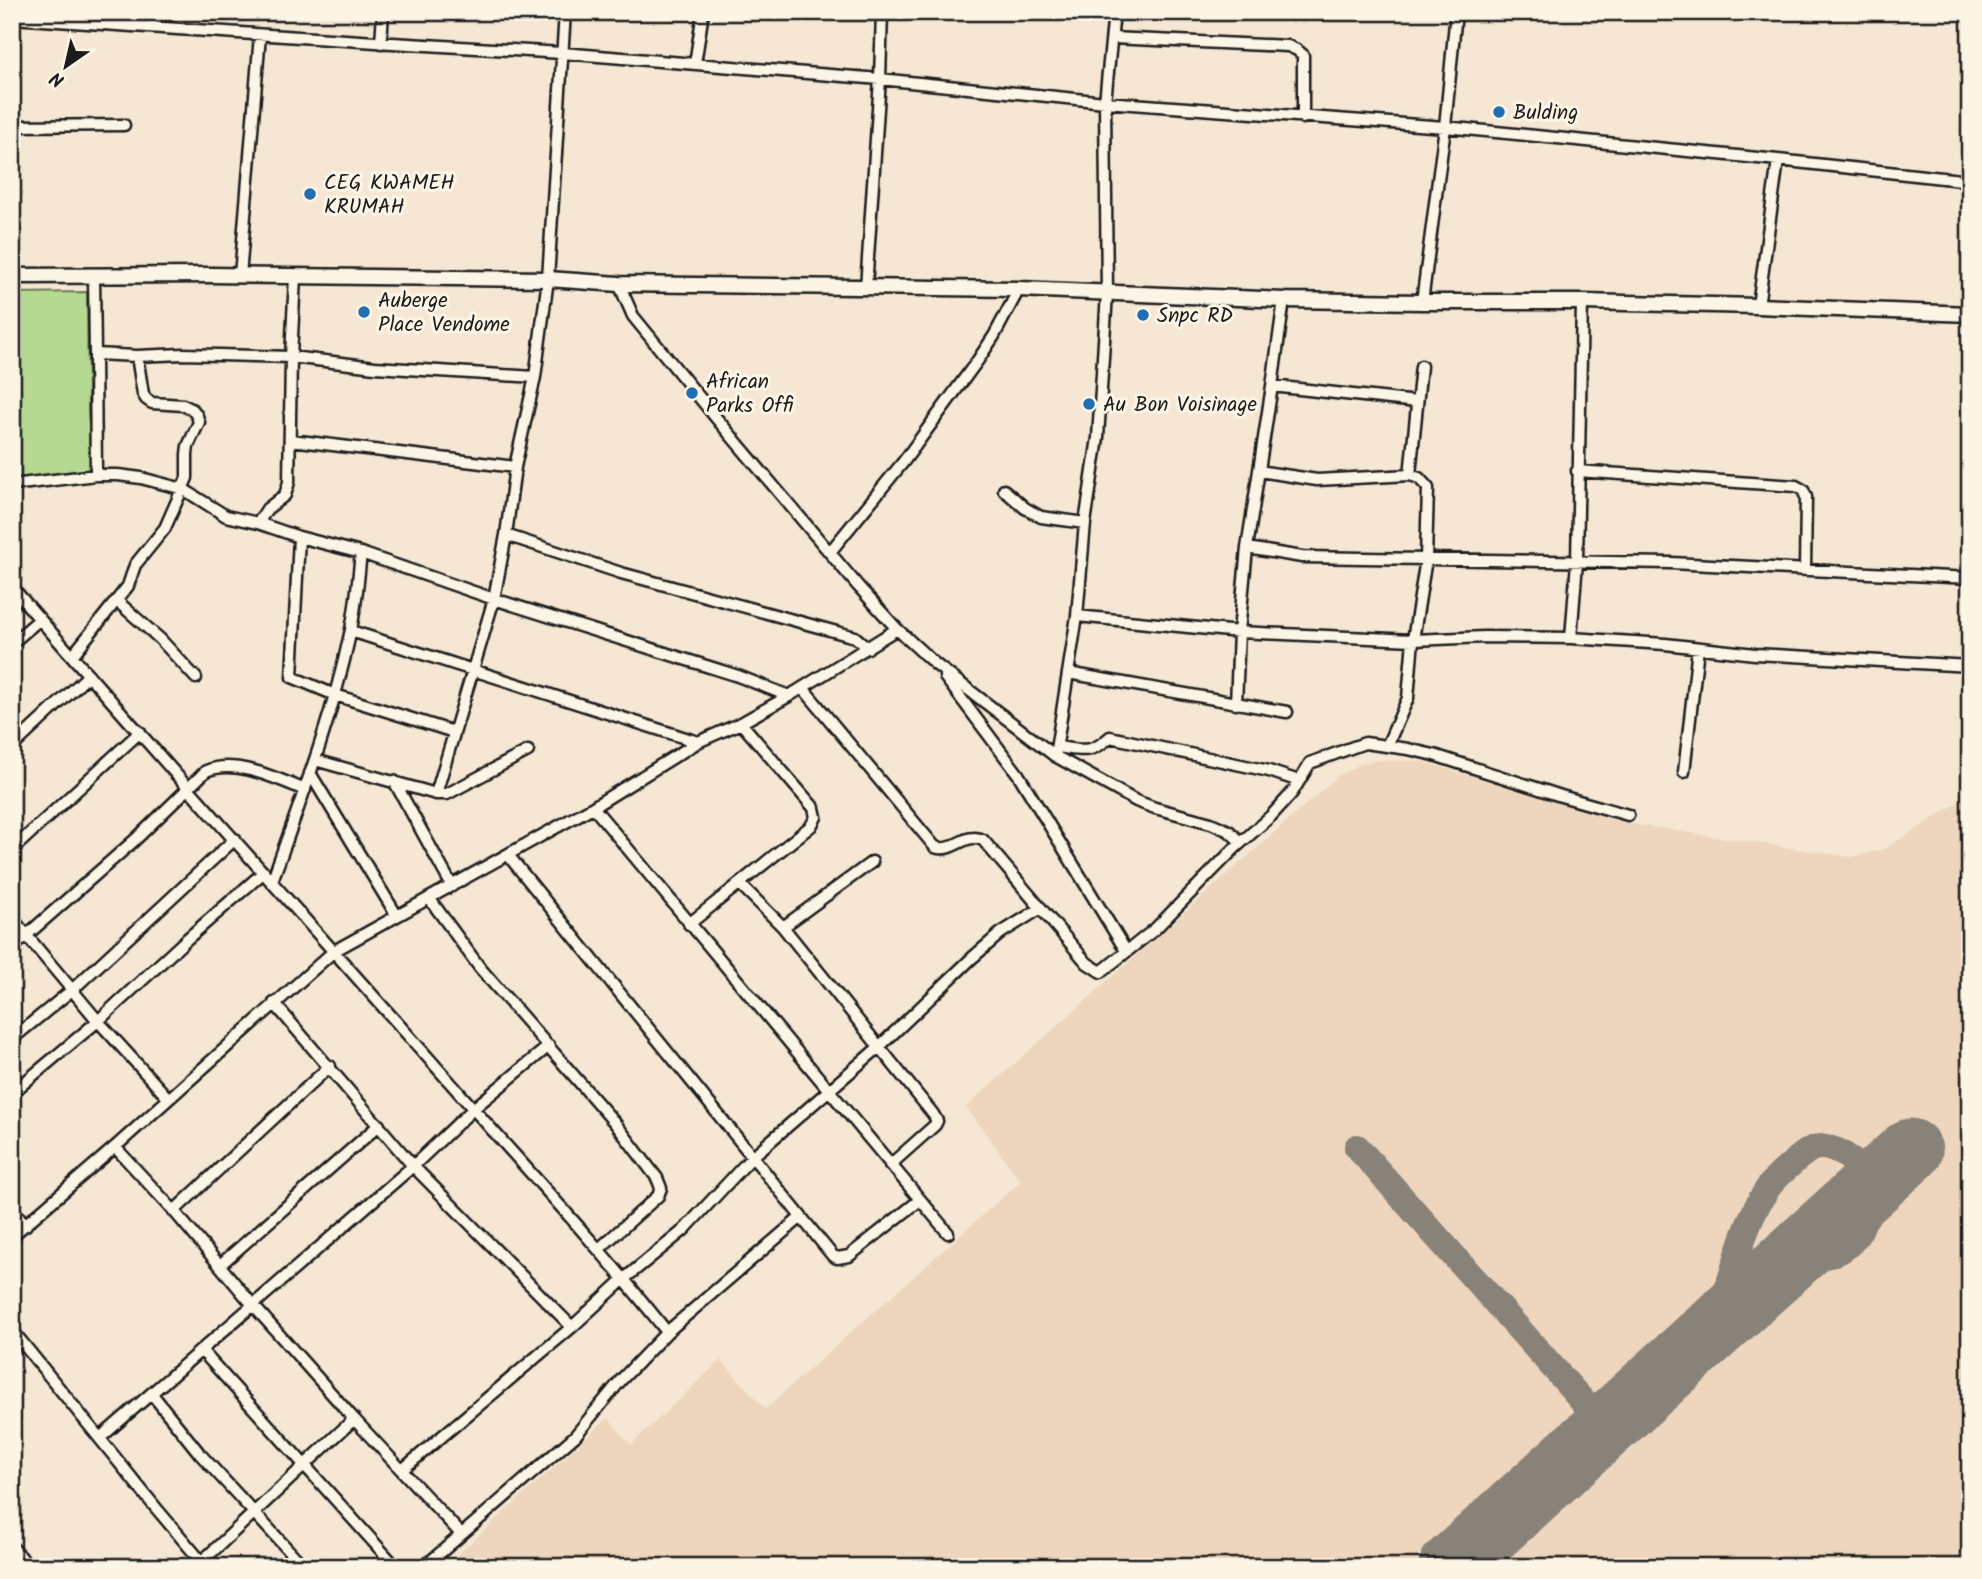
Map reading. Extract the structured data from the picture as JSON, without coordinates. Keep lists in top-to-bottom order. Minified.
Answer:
{"places":["Bulding","CEG KWAMEH KRUMAH","Auberge Place Vendome","Snpc RD","African Parks Offi","Au Bon Voisinage"],"north":"bottom left"}
